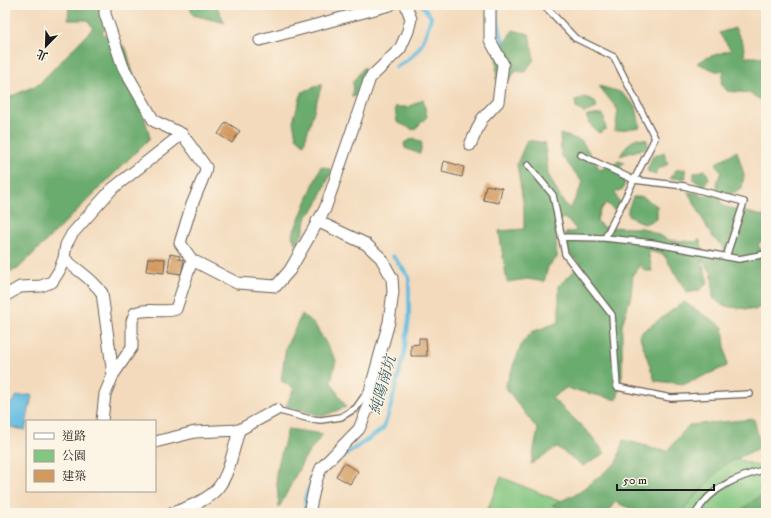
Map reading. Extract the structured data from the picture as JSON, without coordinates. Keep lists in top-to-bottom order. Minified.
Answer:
{"water":["純陽南坑"],"legend":["道路","公園","建築"],"scale_bar":"50 m","north":"bottom left"}
